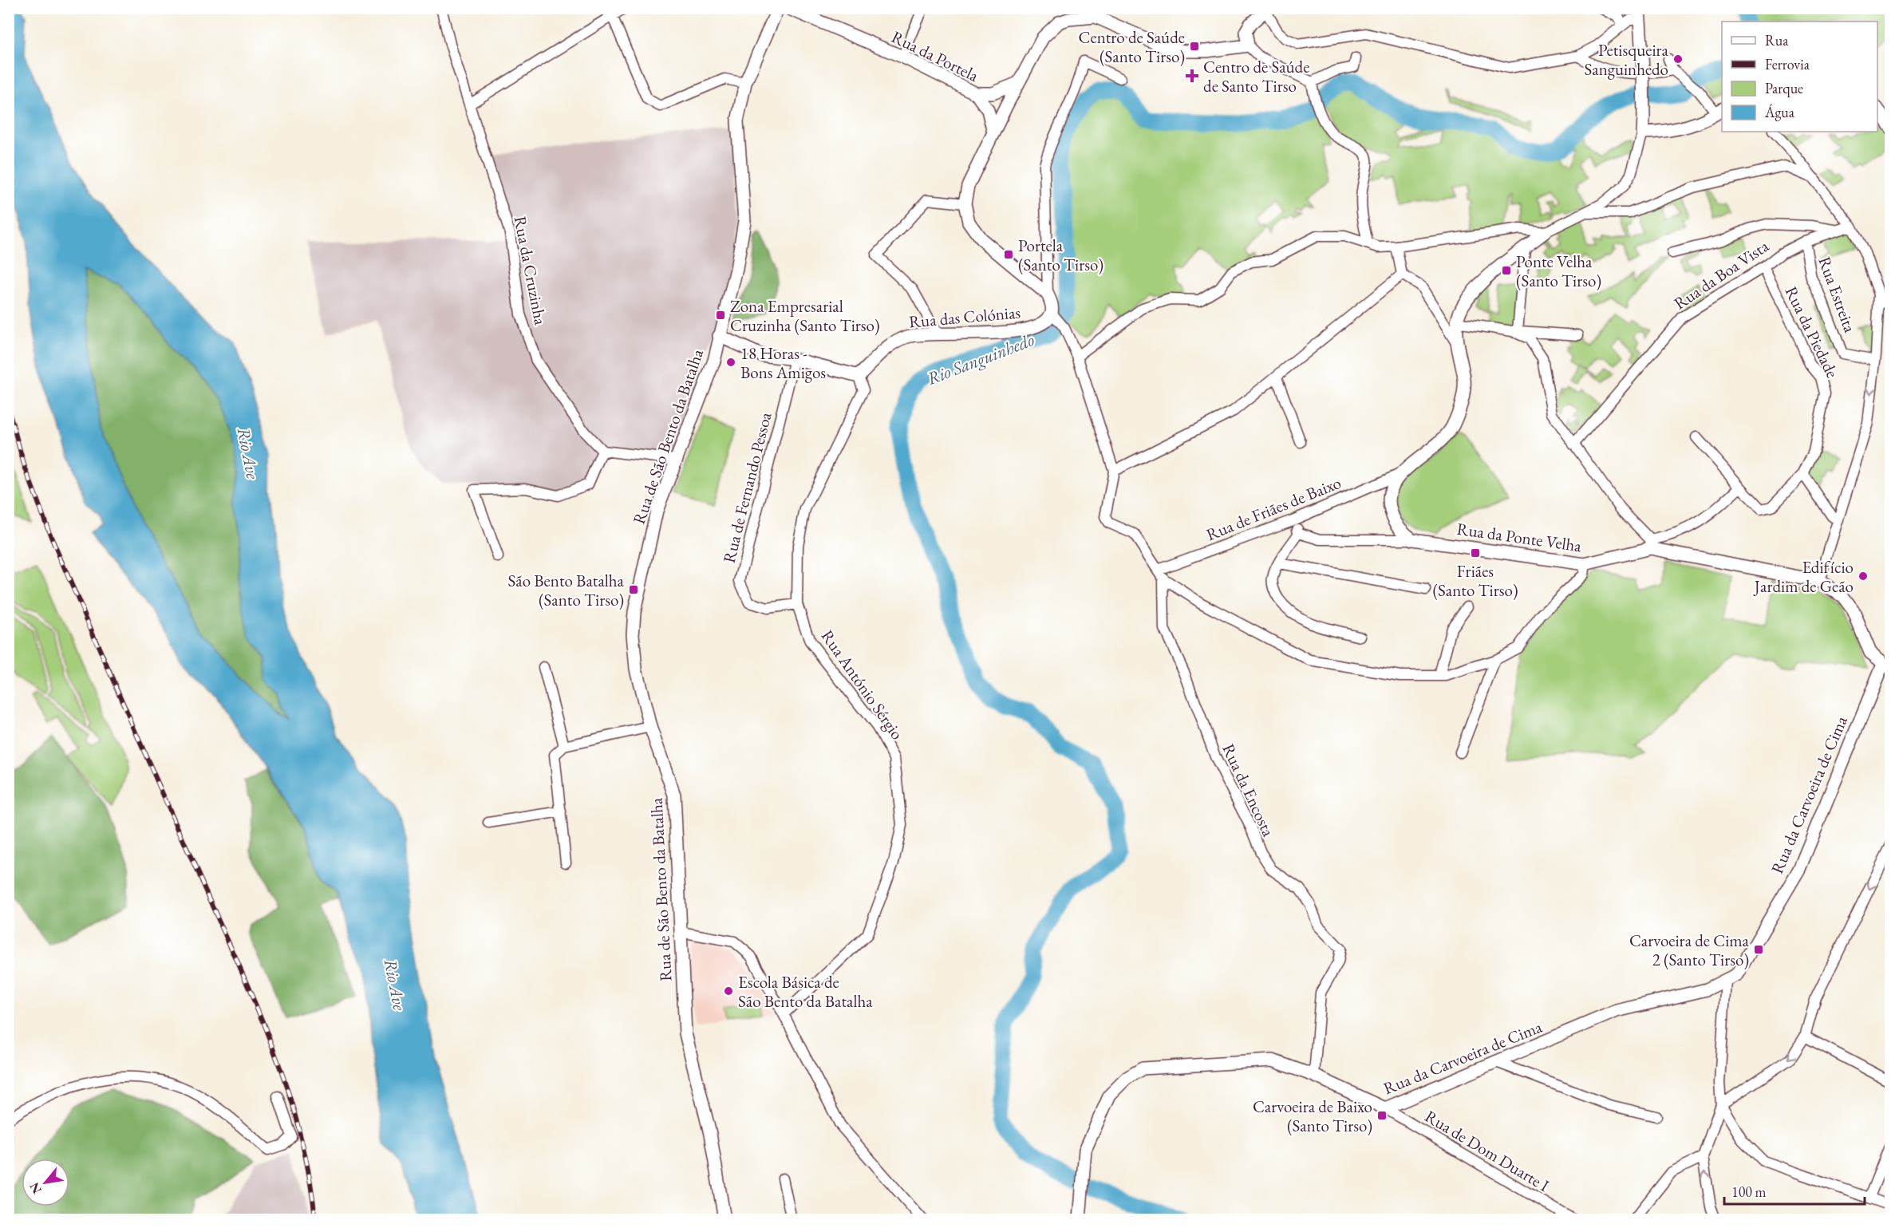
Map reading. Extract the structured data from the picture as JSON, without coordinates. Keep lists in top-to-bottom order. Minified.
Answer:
{"streets":{"street":["Rua da Portela","Rua da Cruzinha","Rua da Boa Vista","Rua Estreita","Rua das Colónias","Rua da Piedade","Rua de São Bento da Batalha","Rua de Fernando Pessoa","Rua de Friães de Baixo","Rua da Ponte Velha","Rua António Sérgio","Rua da Encosta","Rua da Carvoeira de Cima","Rua de Dom Duarte I"]},"crossings":[["Rua da Boa Vista","Rua Estreita"],["Rua da Boa Vista","Rua da Piedade"],["Rua das Colónias","Rua António Sérgio"],["Rua de Fernando Pessoa","Rua António Sérgio"],["Rua da Encosta","Rua da Carvoeira de Cima"],["Rua da Carvoeira de Cima","Rua de Dom Duarte I"]],"water":["Rio Sanguinhedo","Rio Ave"],"places":{"transit":["Centro de Saúde (Santo Tirso)","Portela (Santo Tirso)","Ponte Velha (Santo Tirso)","Zona Empresarial Cruzinha (Santo Tirso)","Friães (Santo Tirso)","São Bento Batalha (Santo Tirso)","Carvoeira de Cima 2 (Santo Tirso)","Carvoeira de Baixo (Santo Tirso)"],"other":["Petisqueira Sanguinhedo","18 Horas - Bons Amigos","Edifício Jardim de Geão","Escola Básica de São Bento da Batalha"],"health":["Centro de Saúde de Santo Tirso"]},"legend":["Rua","Ferrovia","Parque","Água"],"scale_bar":"100 m","north":"bottom left"}
